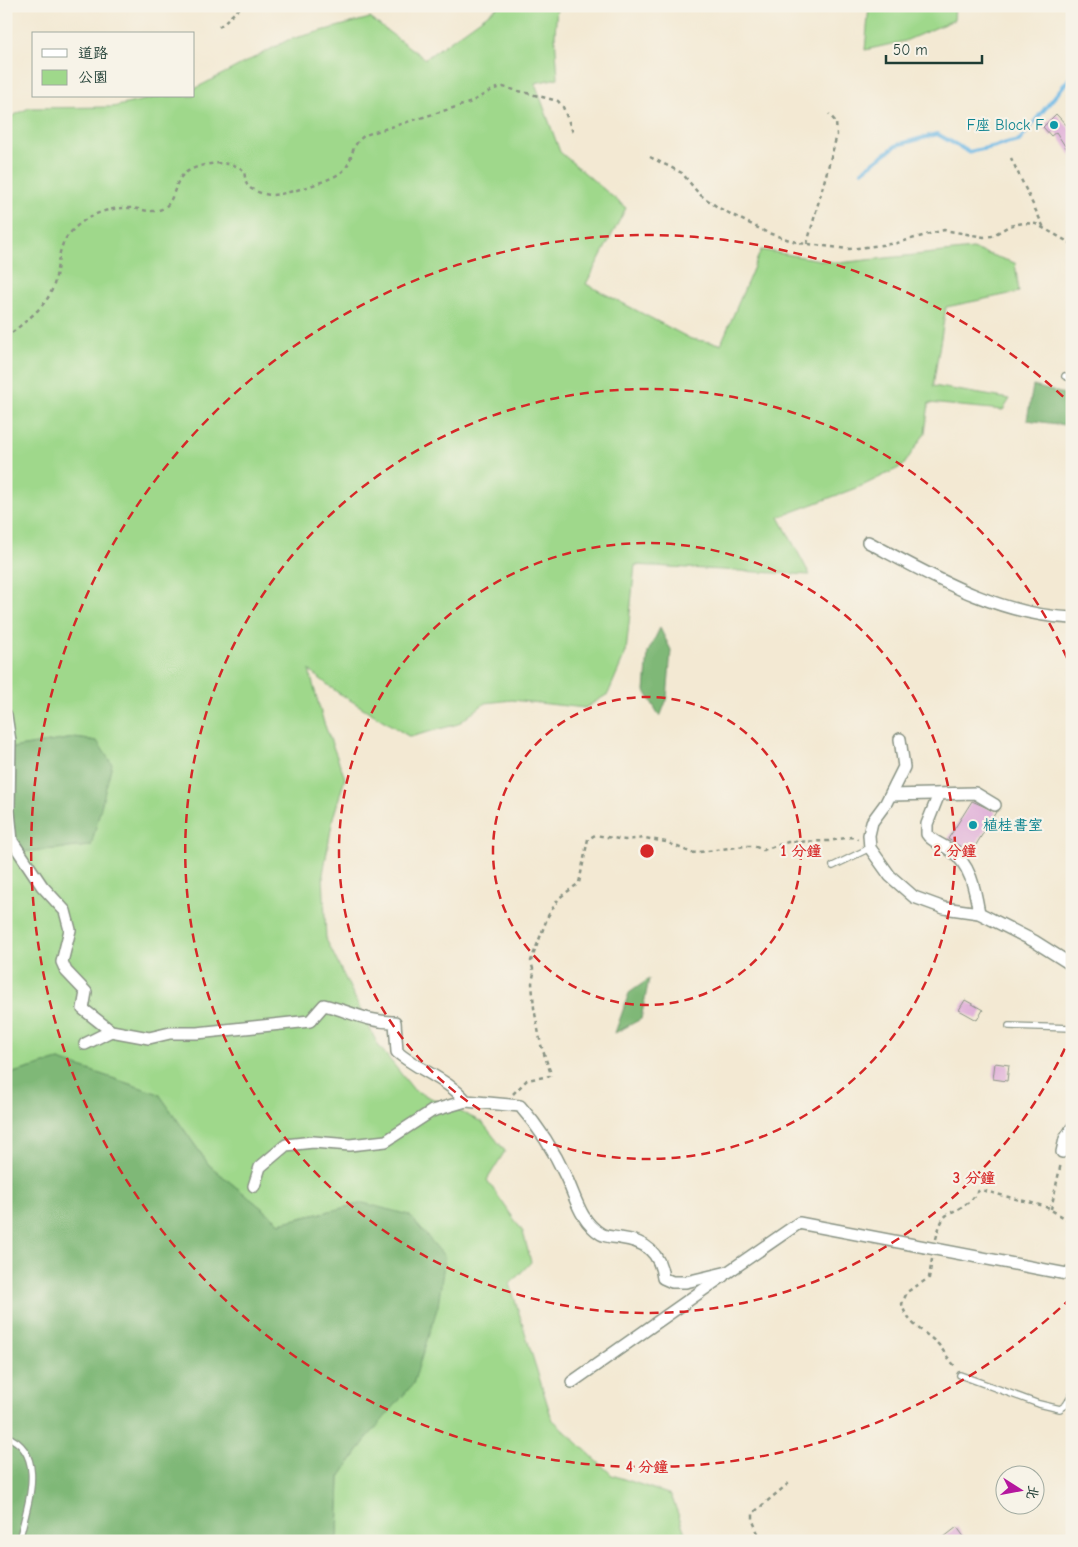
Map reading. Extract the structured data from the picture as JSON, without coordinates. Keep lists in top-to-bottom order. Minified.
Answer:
{"places":["F座 Block F","植桂書室"],"legend":["道路","公園"],"scale_bar":"50 m","north":"right","rings":["1 分鐘","2 分鐘","3 分鐘","4 分鐘"]}
